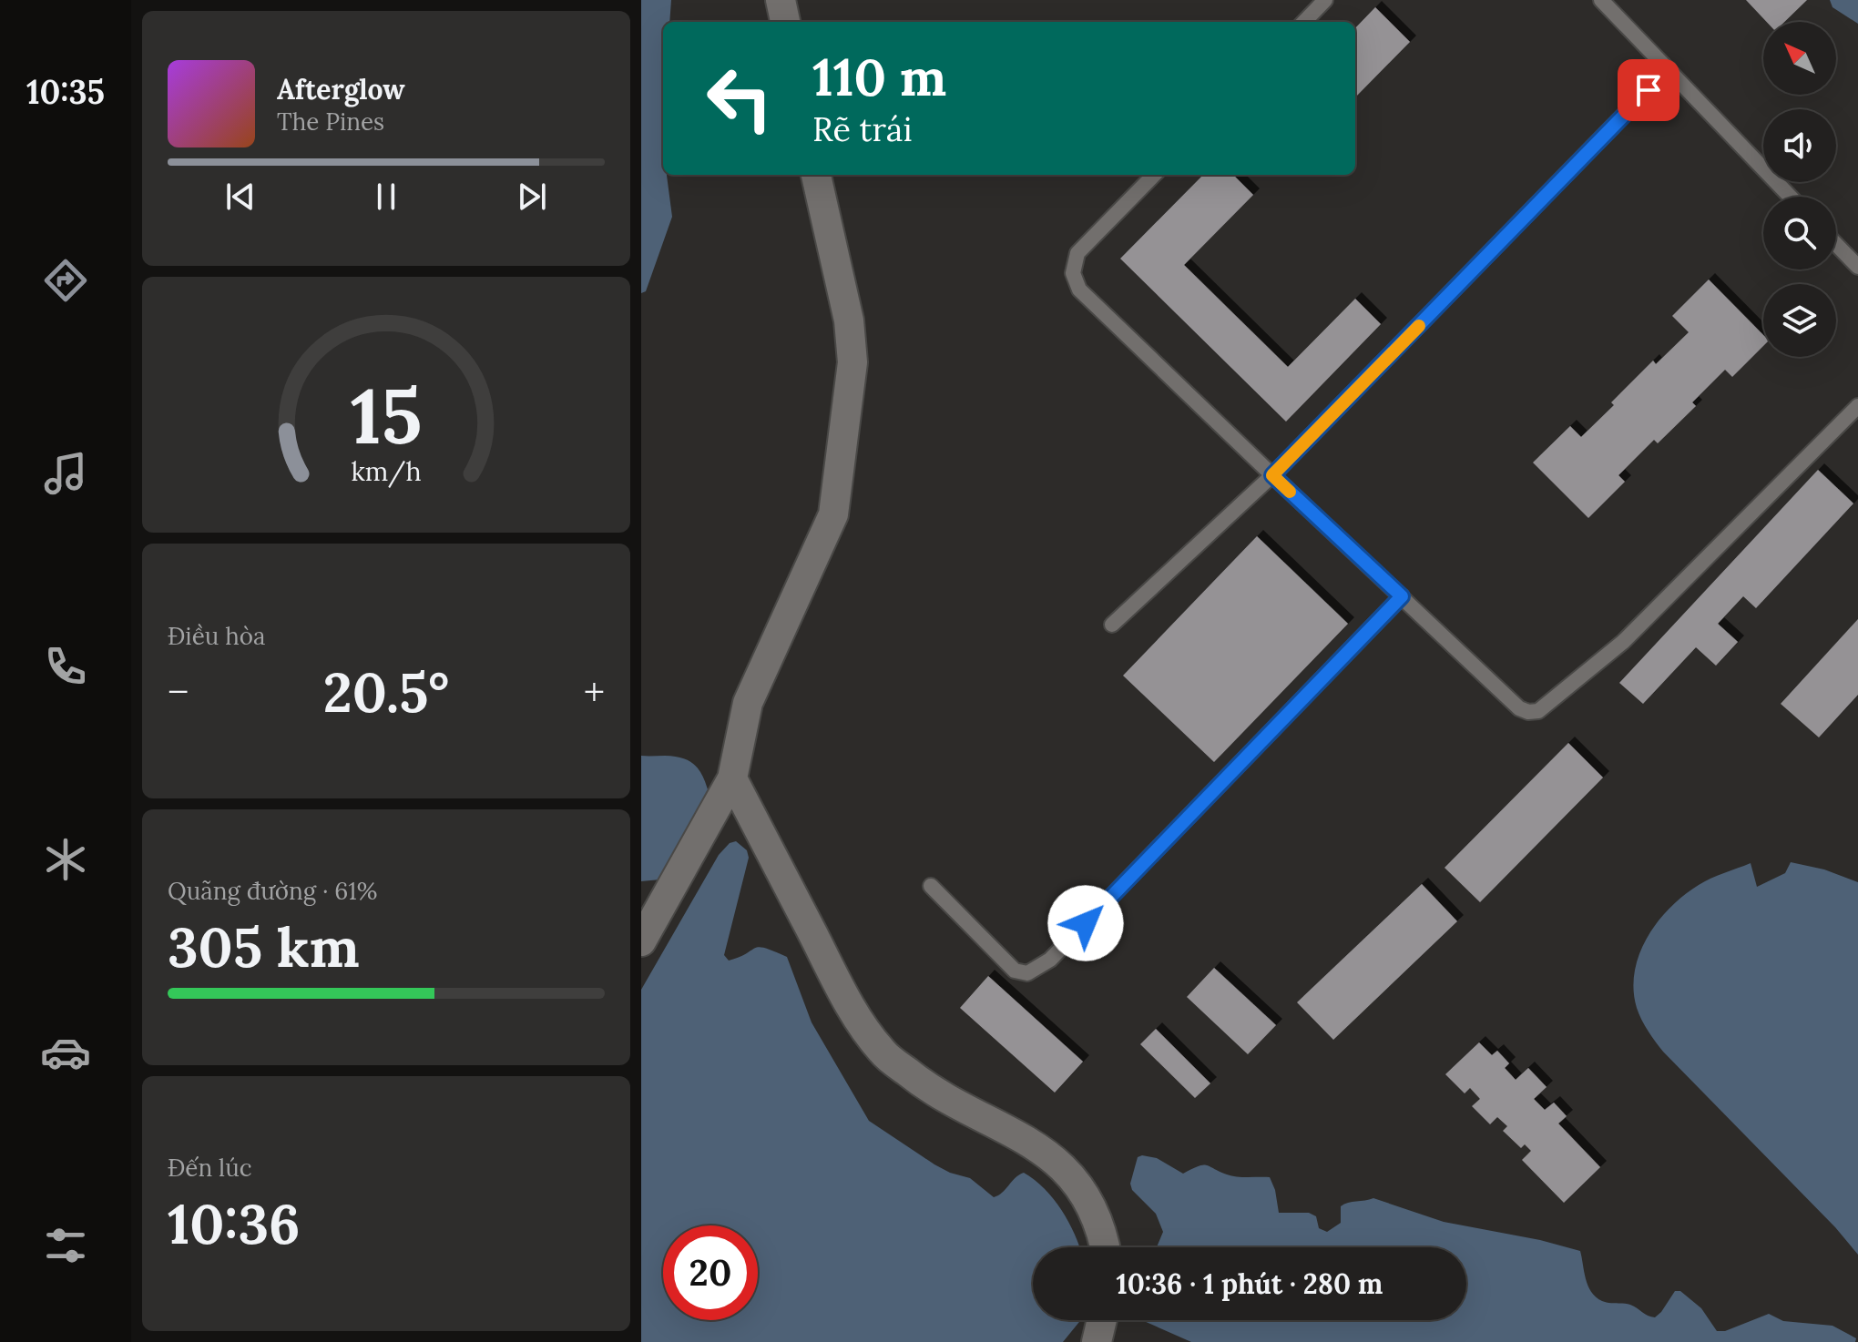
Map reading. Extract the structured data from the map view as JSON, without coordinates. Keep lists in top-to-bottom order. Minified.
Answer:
{"north":"top left","page":{"tabs":"10:35","turn":["110 m","Rẽ trái"],"song":["Afterglow","The Pines"],"tile":["Điều hòa",["Quãng đường · 61%","305 km"],["Đến lúc","10:36"]],"heat":["−","20.5°","+"],"limit":"20","trip":"10:36 · 1 phút · 280 m","gauge":["15","km/h"]}}
